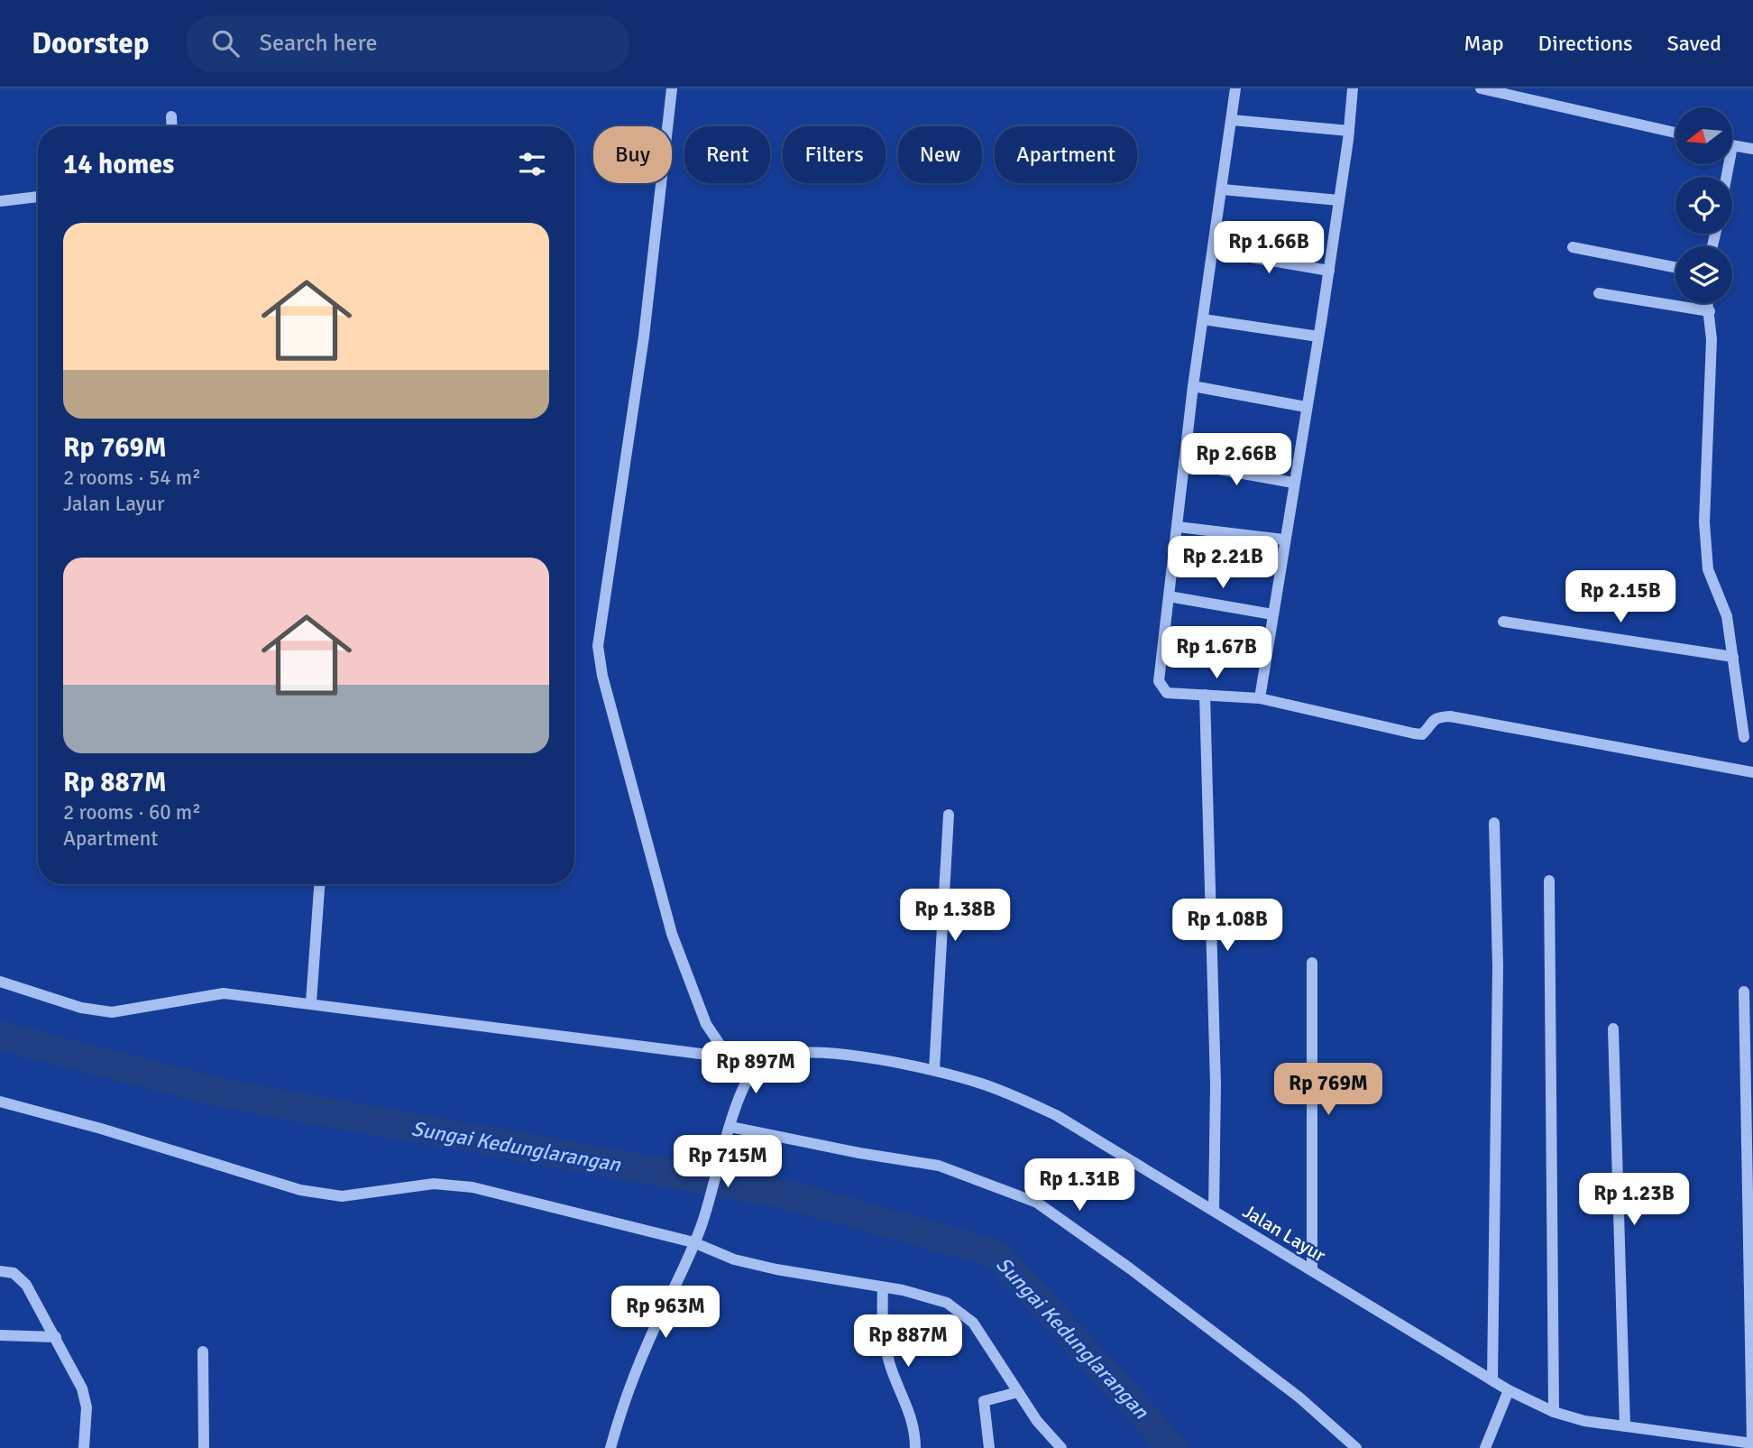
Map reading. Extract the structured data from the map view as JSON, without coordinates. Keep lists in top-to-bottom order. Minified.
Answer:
{"streets":{"street":["Jalan Layur"]},"water":["Sungai Kedunglarangan"],"north":"left","page":{"header":"Doorstep","search":"Search here","nav":["Map","Directions","Saved"],"chip":["Buy","Rent","Filters","New","Apartment"],"heading":"14 homes","list":[{"name":"Rp 769M","note":"2 rooms · 54 m² · Jalan Layur"},{"name":"Rp 887M","note":"2 rooms · 60 m² · Apartment"}],"price":["Rp 1.66B","Rp 2.66B","Rp 2.21B","Rp 2.15B","Rp 1.67B","Rp 1.38B","Rp 1.08B","Rp 897M","Rp 769M","Rp 715M","Rp 1.31B","Rp 1.23B","Rp 963M","Rp 887M"]}}
